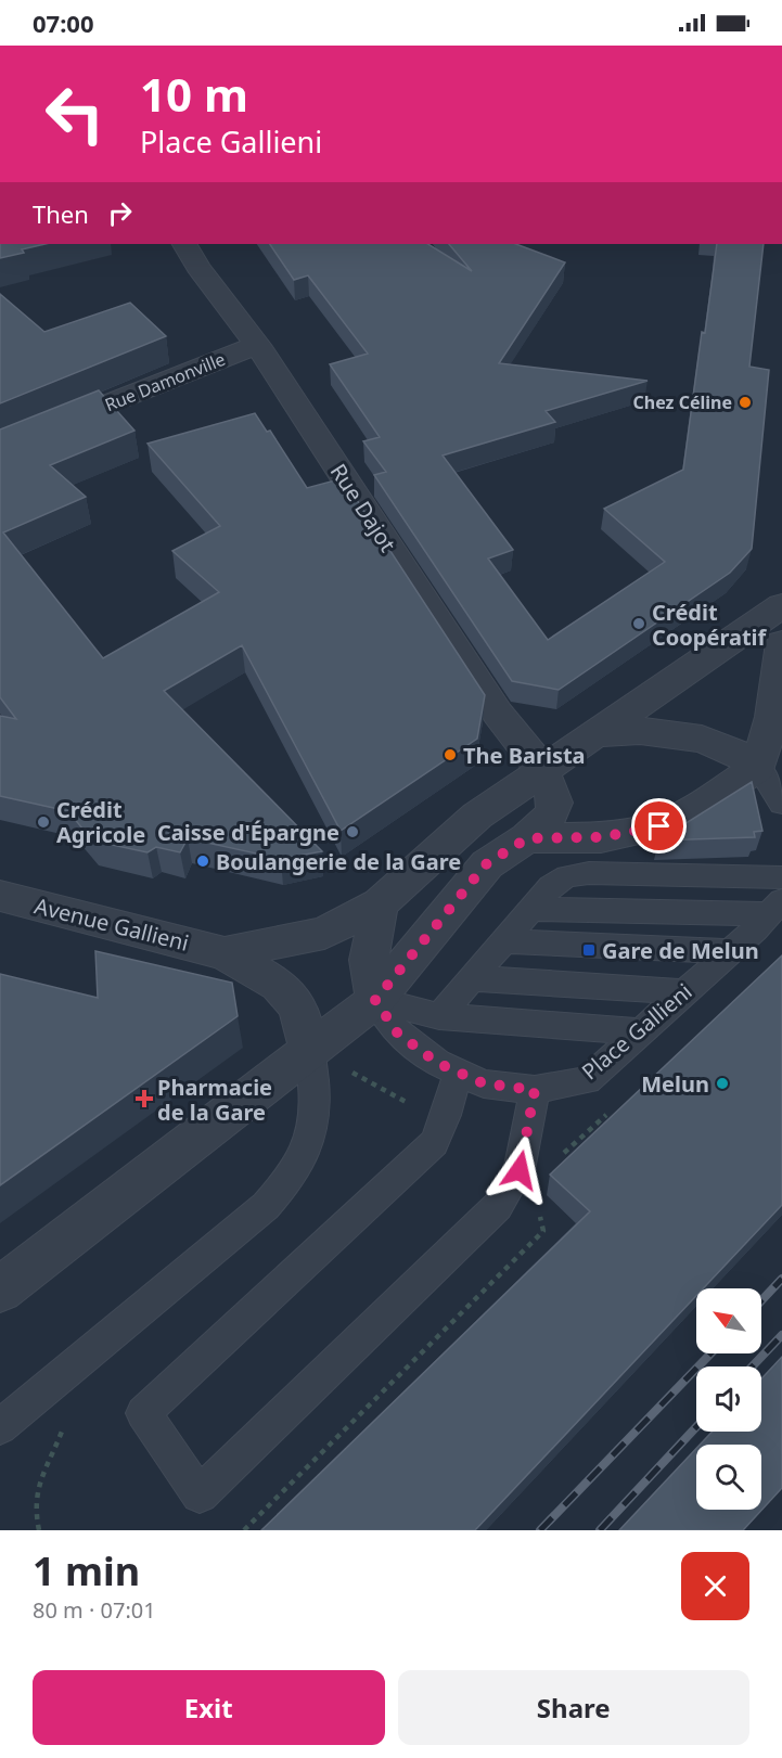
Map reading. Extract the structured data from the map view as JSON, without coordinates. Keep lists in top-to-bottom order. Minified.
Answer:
{"streets":{"street":["Rue Damonville","Rue Dajot","Avenue Gallieni","Place Gallieni"]},"crossings":[["Rue Damonville","Rue Dajot"],["Avenue Gallieni","Place Gallieni"]],"places":{"other":["Chez Céline","Crédit Coopératif","The Barista","Crédit Agricole","Caisse d'Épargne","Boulangerie de la Gare","Melun"],"transit":["Gare de Melun"],"health":["Pharmacie de la Gare"]},"north":"top left","page":{"status":"07:00","turn":["10 m","Place Gallieni"],"then":"Then","heading":["1 min","80 m · 07:01"],"buttons":["Exit","Share"]}}
